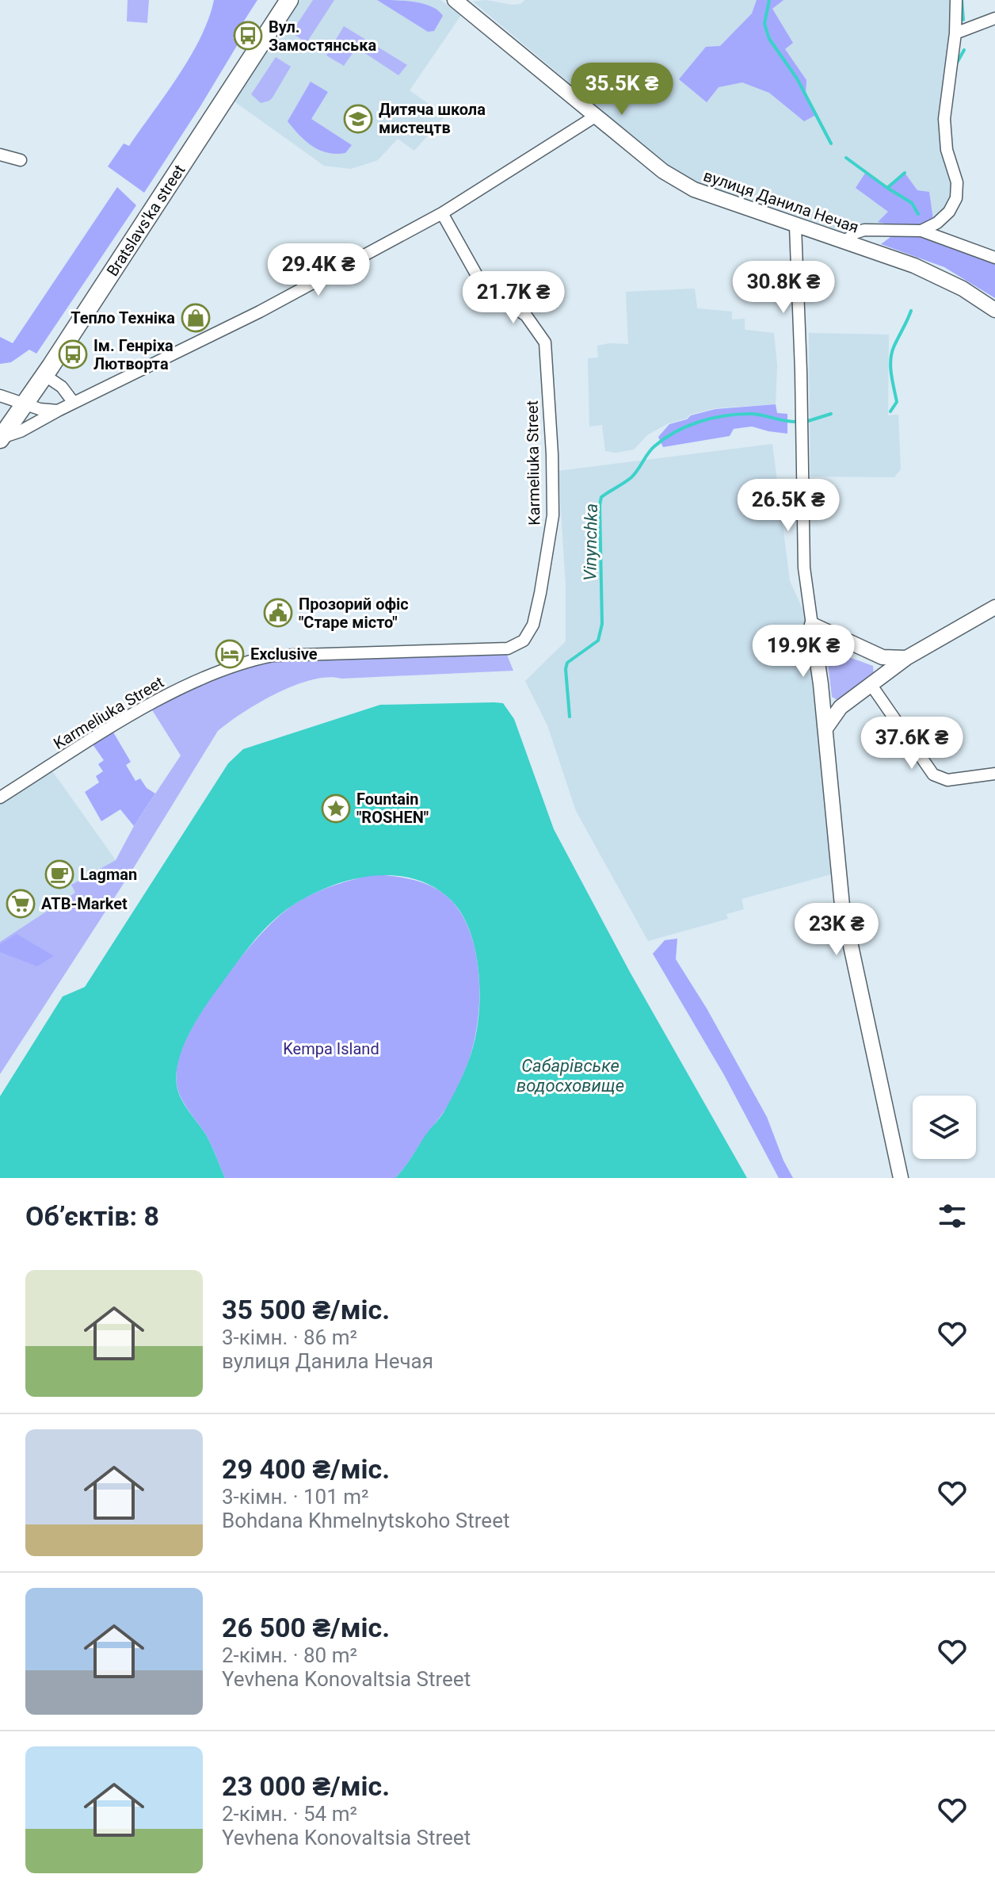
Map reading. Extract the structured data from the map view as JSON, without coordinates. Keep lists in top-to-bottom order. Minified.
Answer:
{"streets":{"main road":["Bratslavs'ka street"],"street":["вулиця Данила Нечая","Karmeliuka Street"]},"water":["Vinynchka","Сабарівське водосховище"],"parks":["Kempa Island"],"places":{"bus stop":["Вул. Замостянська","Ім. Генріха Лютворта"],"school or university":["Дитяча школа мистецтв"],"shop":["Тепло Техніка"],"public building":["Прозорий офіс \"Старе місто\""],"hotel":["Exclusive"],"place":["Fountain \"ROSHEN\""],"cafe":["Lagman"],"supermarket":["ATB-Market"]},"page":{"price":["35.5K ₴","29.4K ₴","30.8K ₴","21.7K ₴","26.5K ₴","19.9K ₴","37.6K ₴","23K ₴"],"heading":"Об’єктів: 8","list":[{"name":"35 500 ₴/міс.","note":"3-кімн. · 86 m² · вулиця Данила Нечая"},{"name":"29 400 ₴/міс.","note":"3-кімн. · 101 m² · Bohdana Khmelnytskoho Street"},{"name":"26 500 ₴/міс.","note":"2-кімн. · 80 m² · Yevhena Konovaltsia Street"},{"name":"23 000 ₴/міс.","note":"2-кімн. · 54 m² · Yevhena Konovaltsia Street"}]}}
